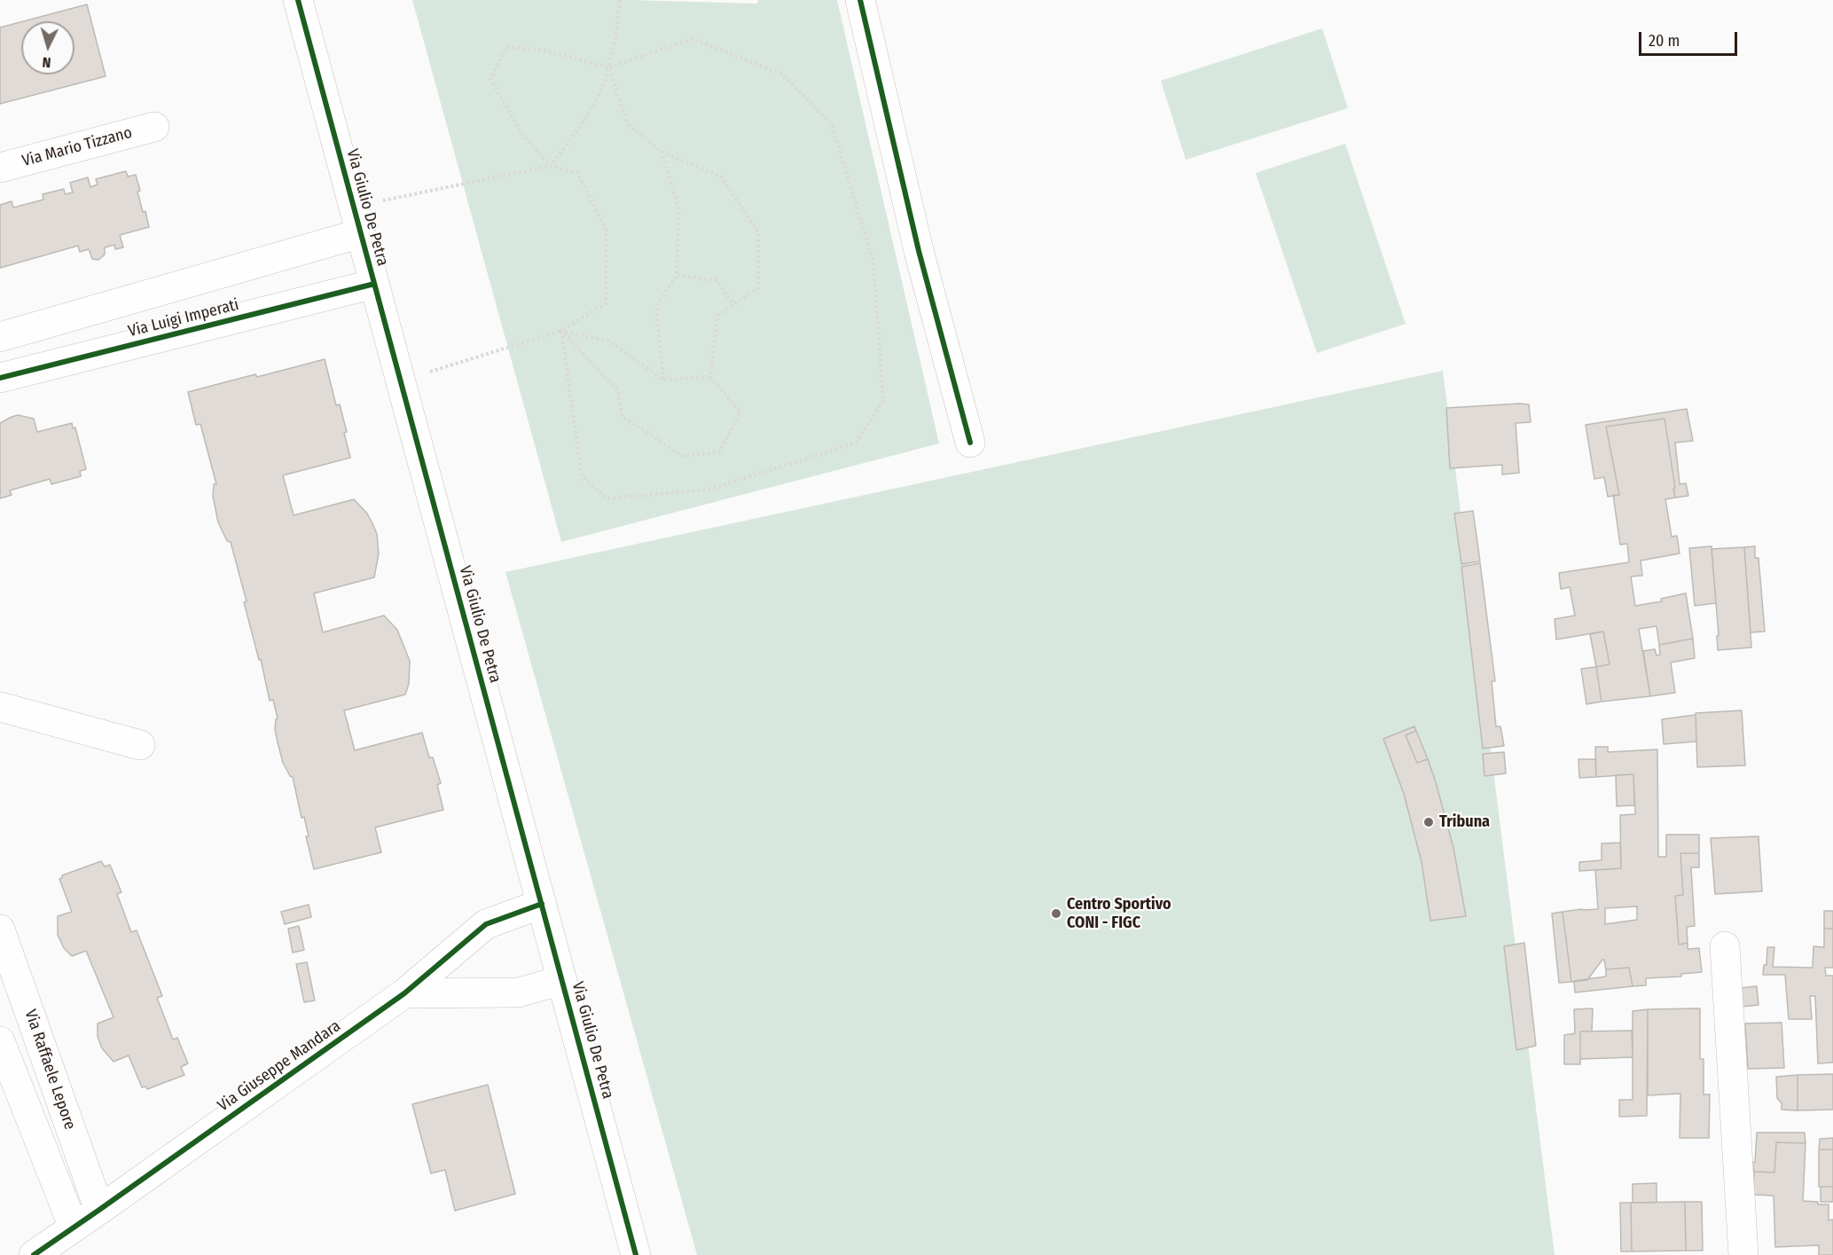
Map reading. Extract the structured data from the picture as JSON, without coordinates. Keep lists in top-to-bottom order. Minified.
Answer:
{"streets":{"street":["Via Mario Tizzano","Via Giulio De Petra","Via Luigi Imperati","Via Giuseppe Mandara","Via Raffaele Lepore"]},"crossings":[["Via Giulio De Petra","Via Luigi Imperati"],["Via Giulio De Petra","Via Giuseppe Mandara"],["Via Giuseppe Mandara","Via Raffaele Lepore"]],"places":["Tribuna","Centro Sportivo CONI - FIGC"],"scale_bar":"20 m","north":"bottom"}
